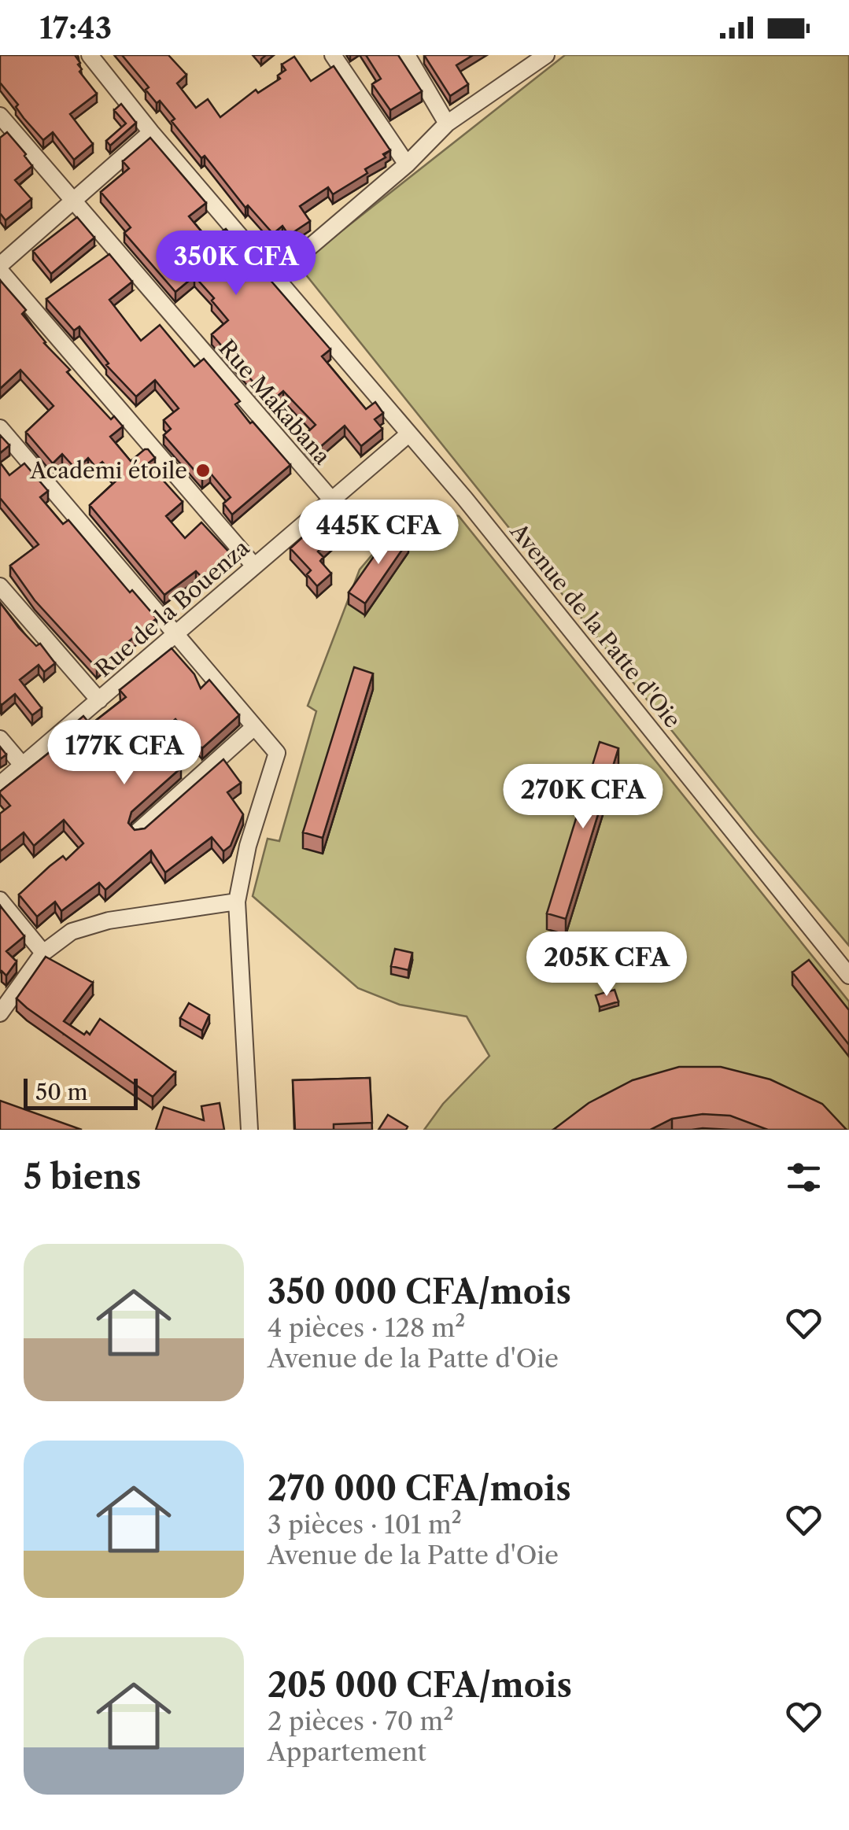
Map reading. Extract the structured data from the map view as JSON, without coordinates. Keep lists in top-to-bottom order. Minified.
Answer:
{"streets":{"street":["Rue Makabana","Rue de la Bouenza","Avenue de la Patte d'Oie"]},"crossings":[["Rue Makabana","Rue de la Bouenza"],["Rue de la Bouenza","Avenue de la Patte d'Oie"]],"places":["Academi étoile"],"scale_bar":"50 m","page":{"status":"17:43","price":["350K CFA","445K CFA","177K CFA","270K CFA","205K CFA"],"scale":"50 m","heading":"5 biens","list":[{"name":"350 000 CFA/mois","note":"4 pièces · 128 m² · Avenue de la Patte d'Oie"},{"name":"270 000 CFA/mois","note":"3 pièces · 101 m² · Avenue de la Patte d'Oie"},{"name":"205 000 CFA/mois","note":"2 pièces · 70 m² · Appartement"}]}}
